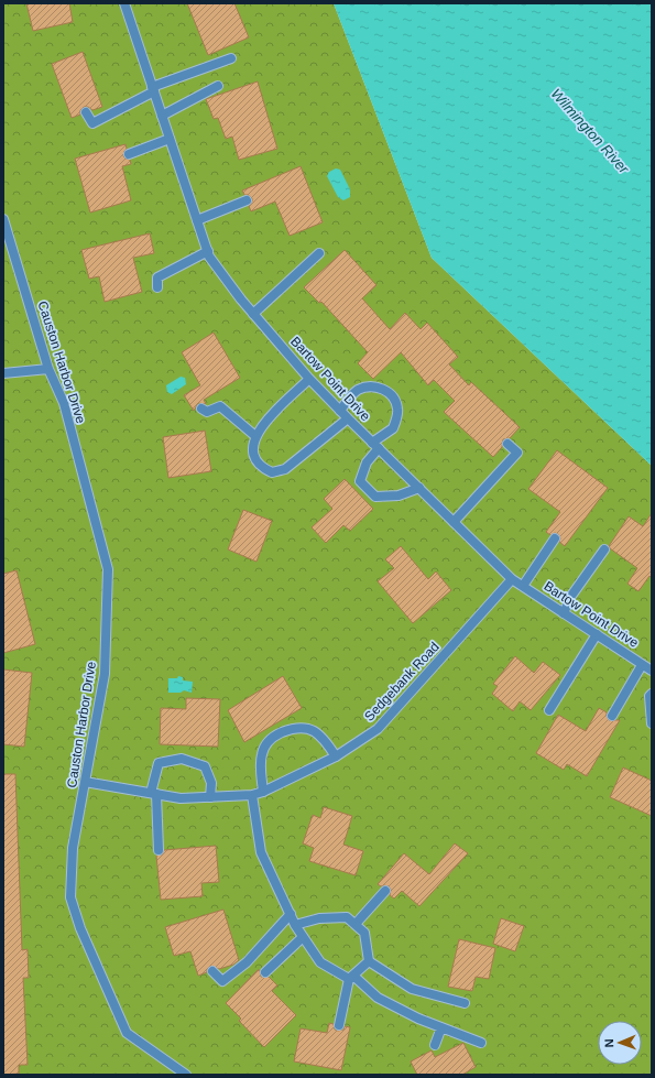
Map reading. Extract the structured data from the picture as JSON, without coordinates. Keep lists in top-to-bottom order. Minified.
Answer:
{"streets":{"street":["Causton Harbor Drive","Bartow Point Drive","Sedgebank Road"]},"crossings":[["Causton Harbor Drive","Sedgebank Road"],["Bartow Point Drive","Sedgebank Road"]],"water":["Wilmington River"],"north":"left"}
